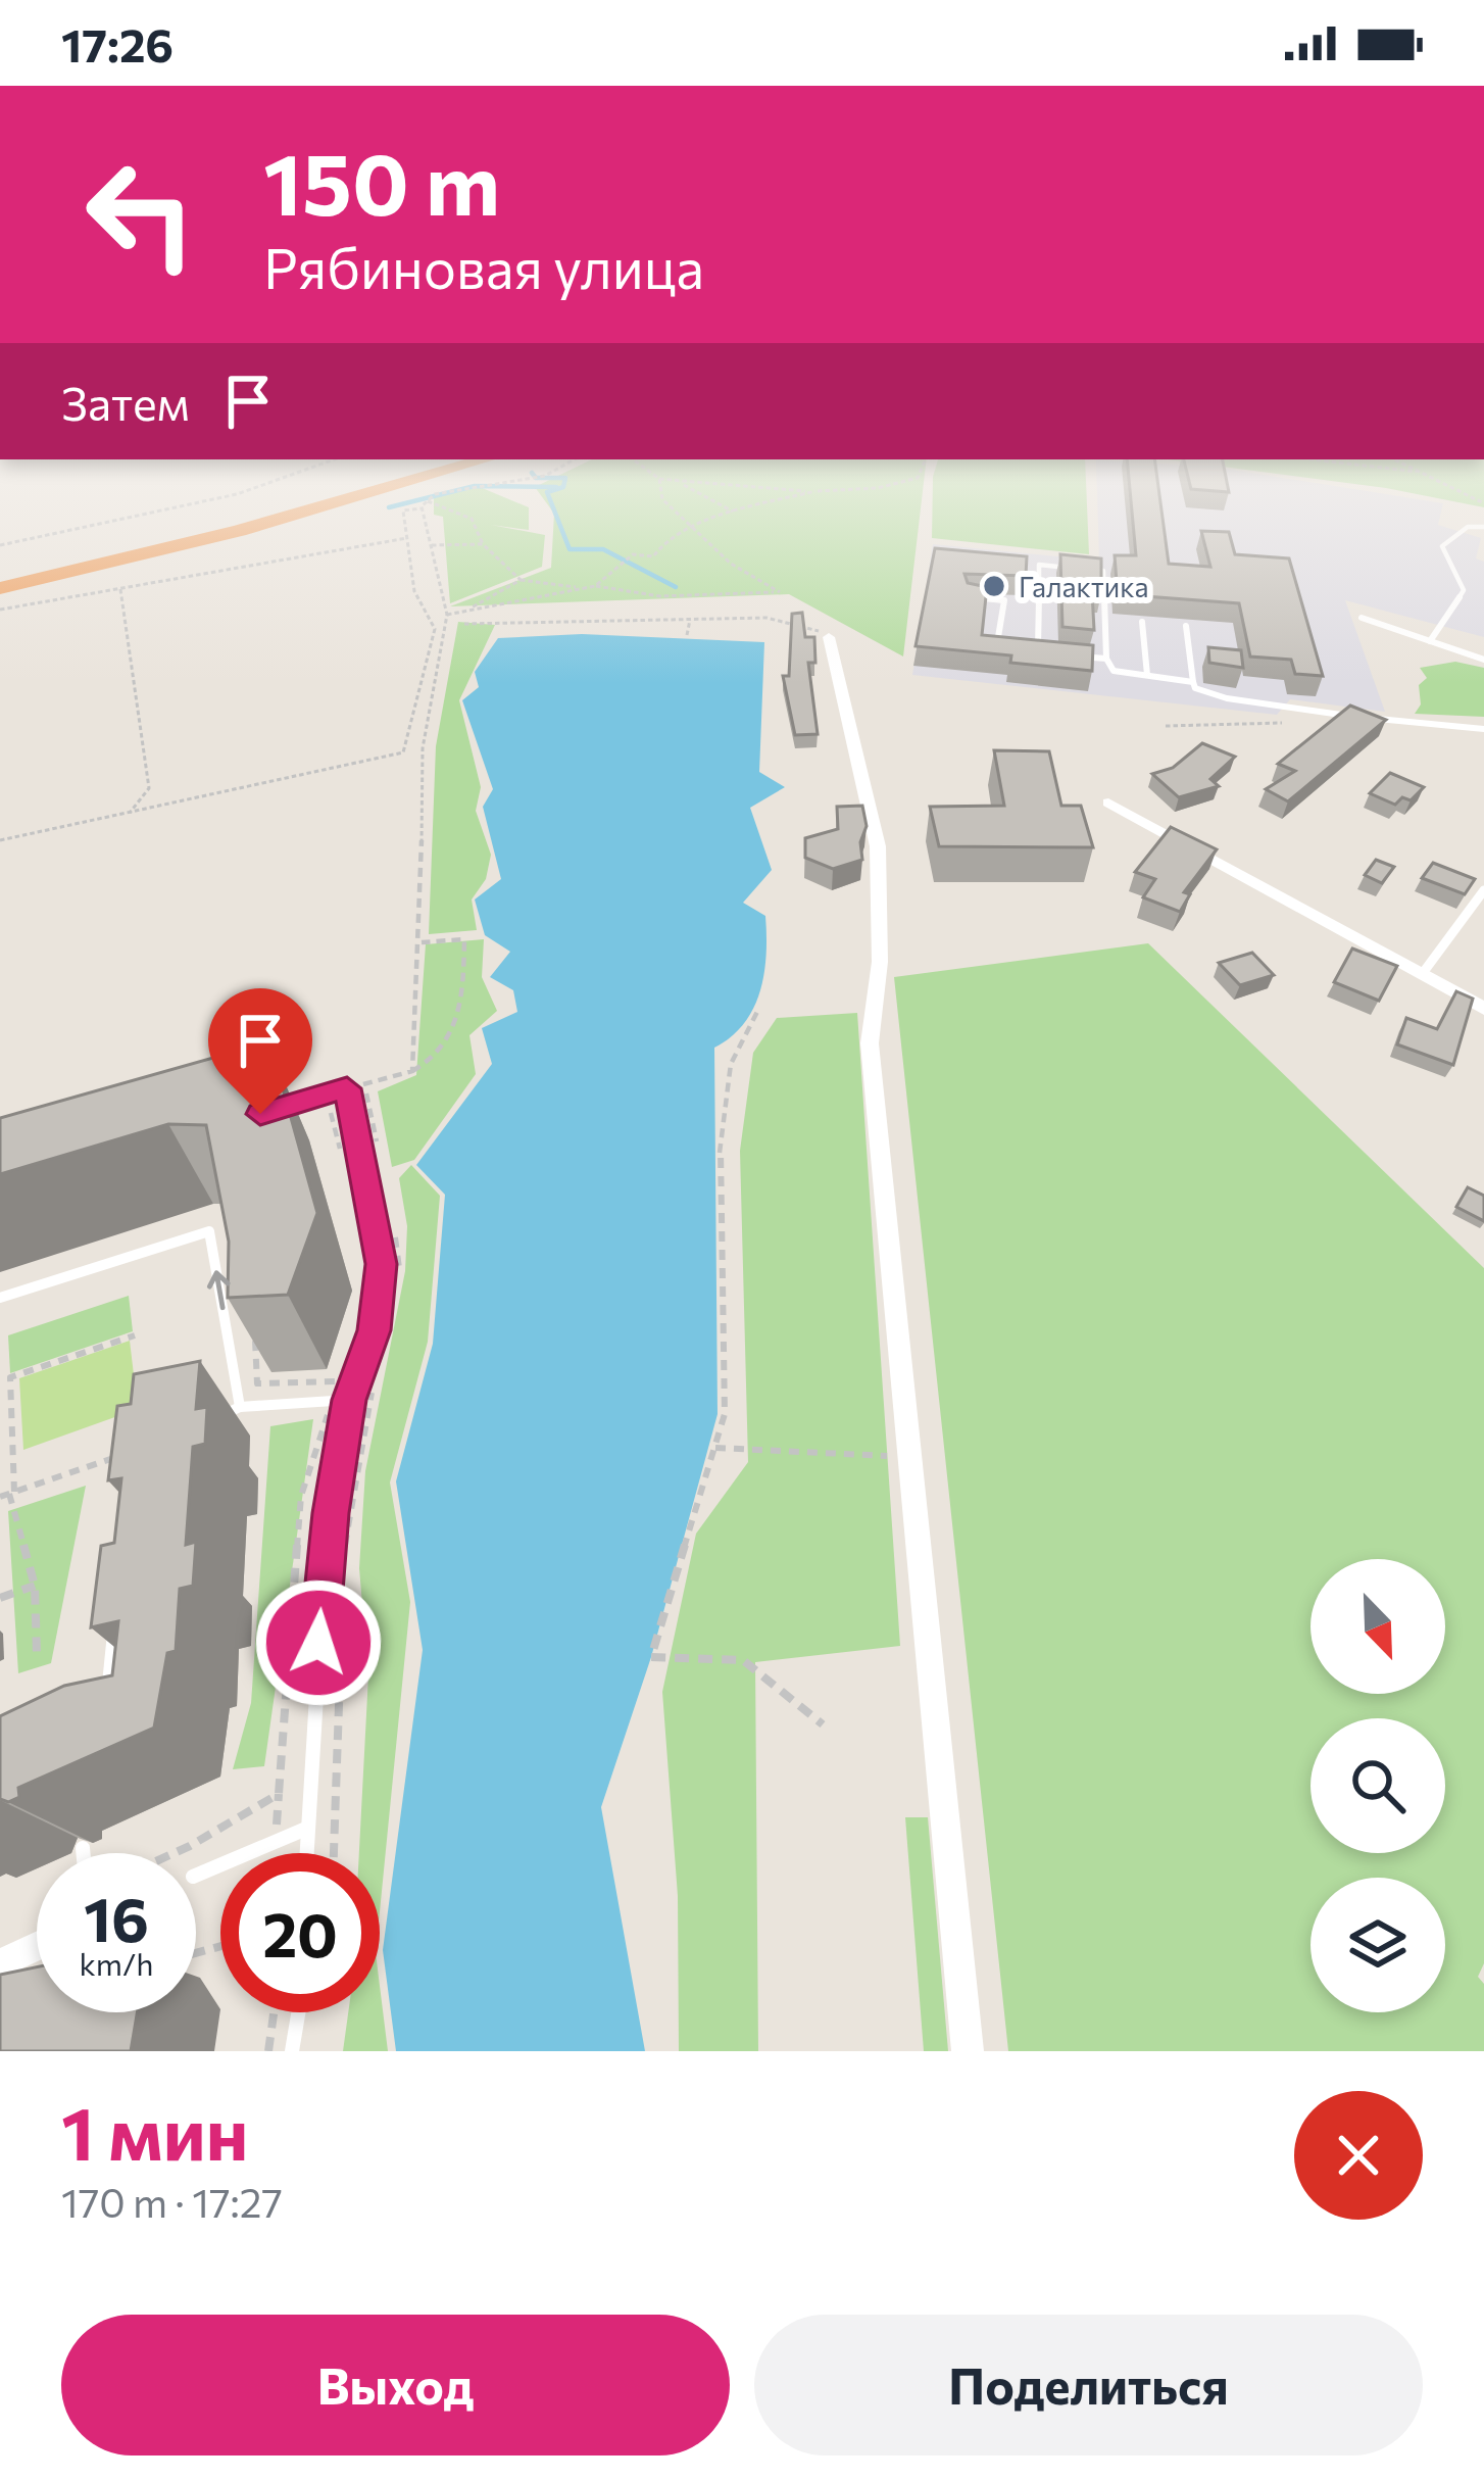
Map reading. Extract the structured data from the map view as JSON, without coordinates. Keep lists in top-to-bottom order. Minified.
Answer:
{"places":["Галактика"],"north":"bottom right","page":{"status":"17:26","turn":["150 m","Рябиновая улица"],"then":"Затем","speed":"16 km/h","limit":"20","heading":["1 мин","170 m · 17:27"],"buttons":["Выход","Поделиться"]}}
